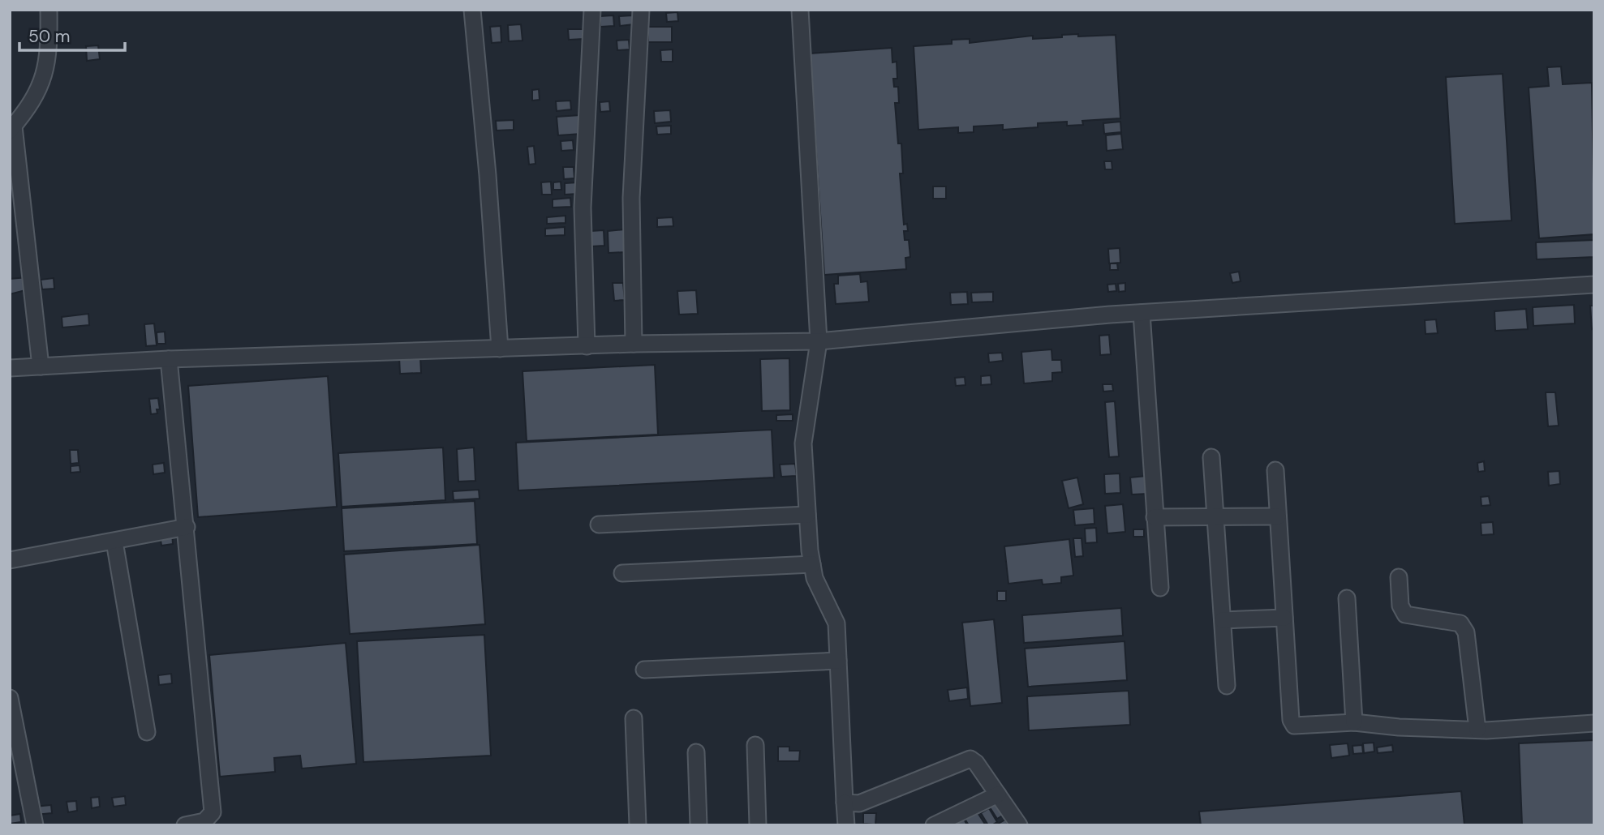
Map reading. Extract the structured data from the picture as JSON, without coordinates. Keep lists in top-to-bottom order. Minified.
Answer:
{"scale_bar":"50 m"}
